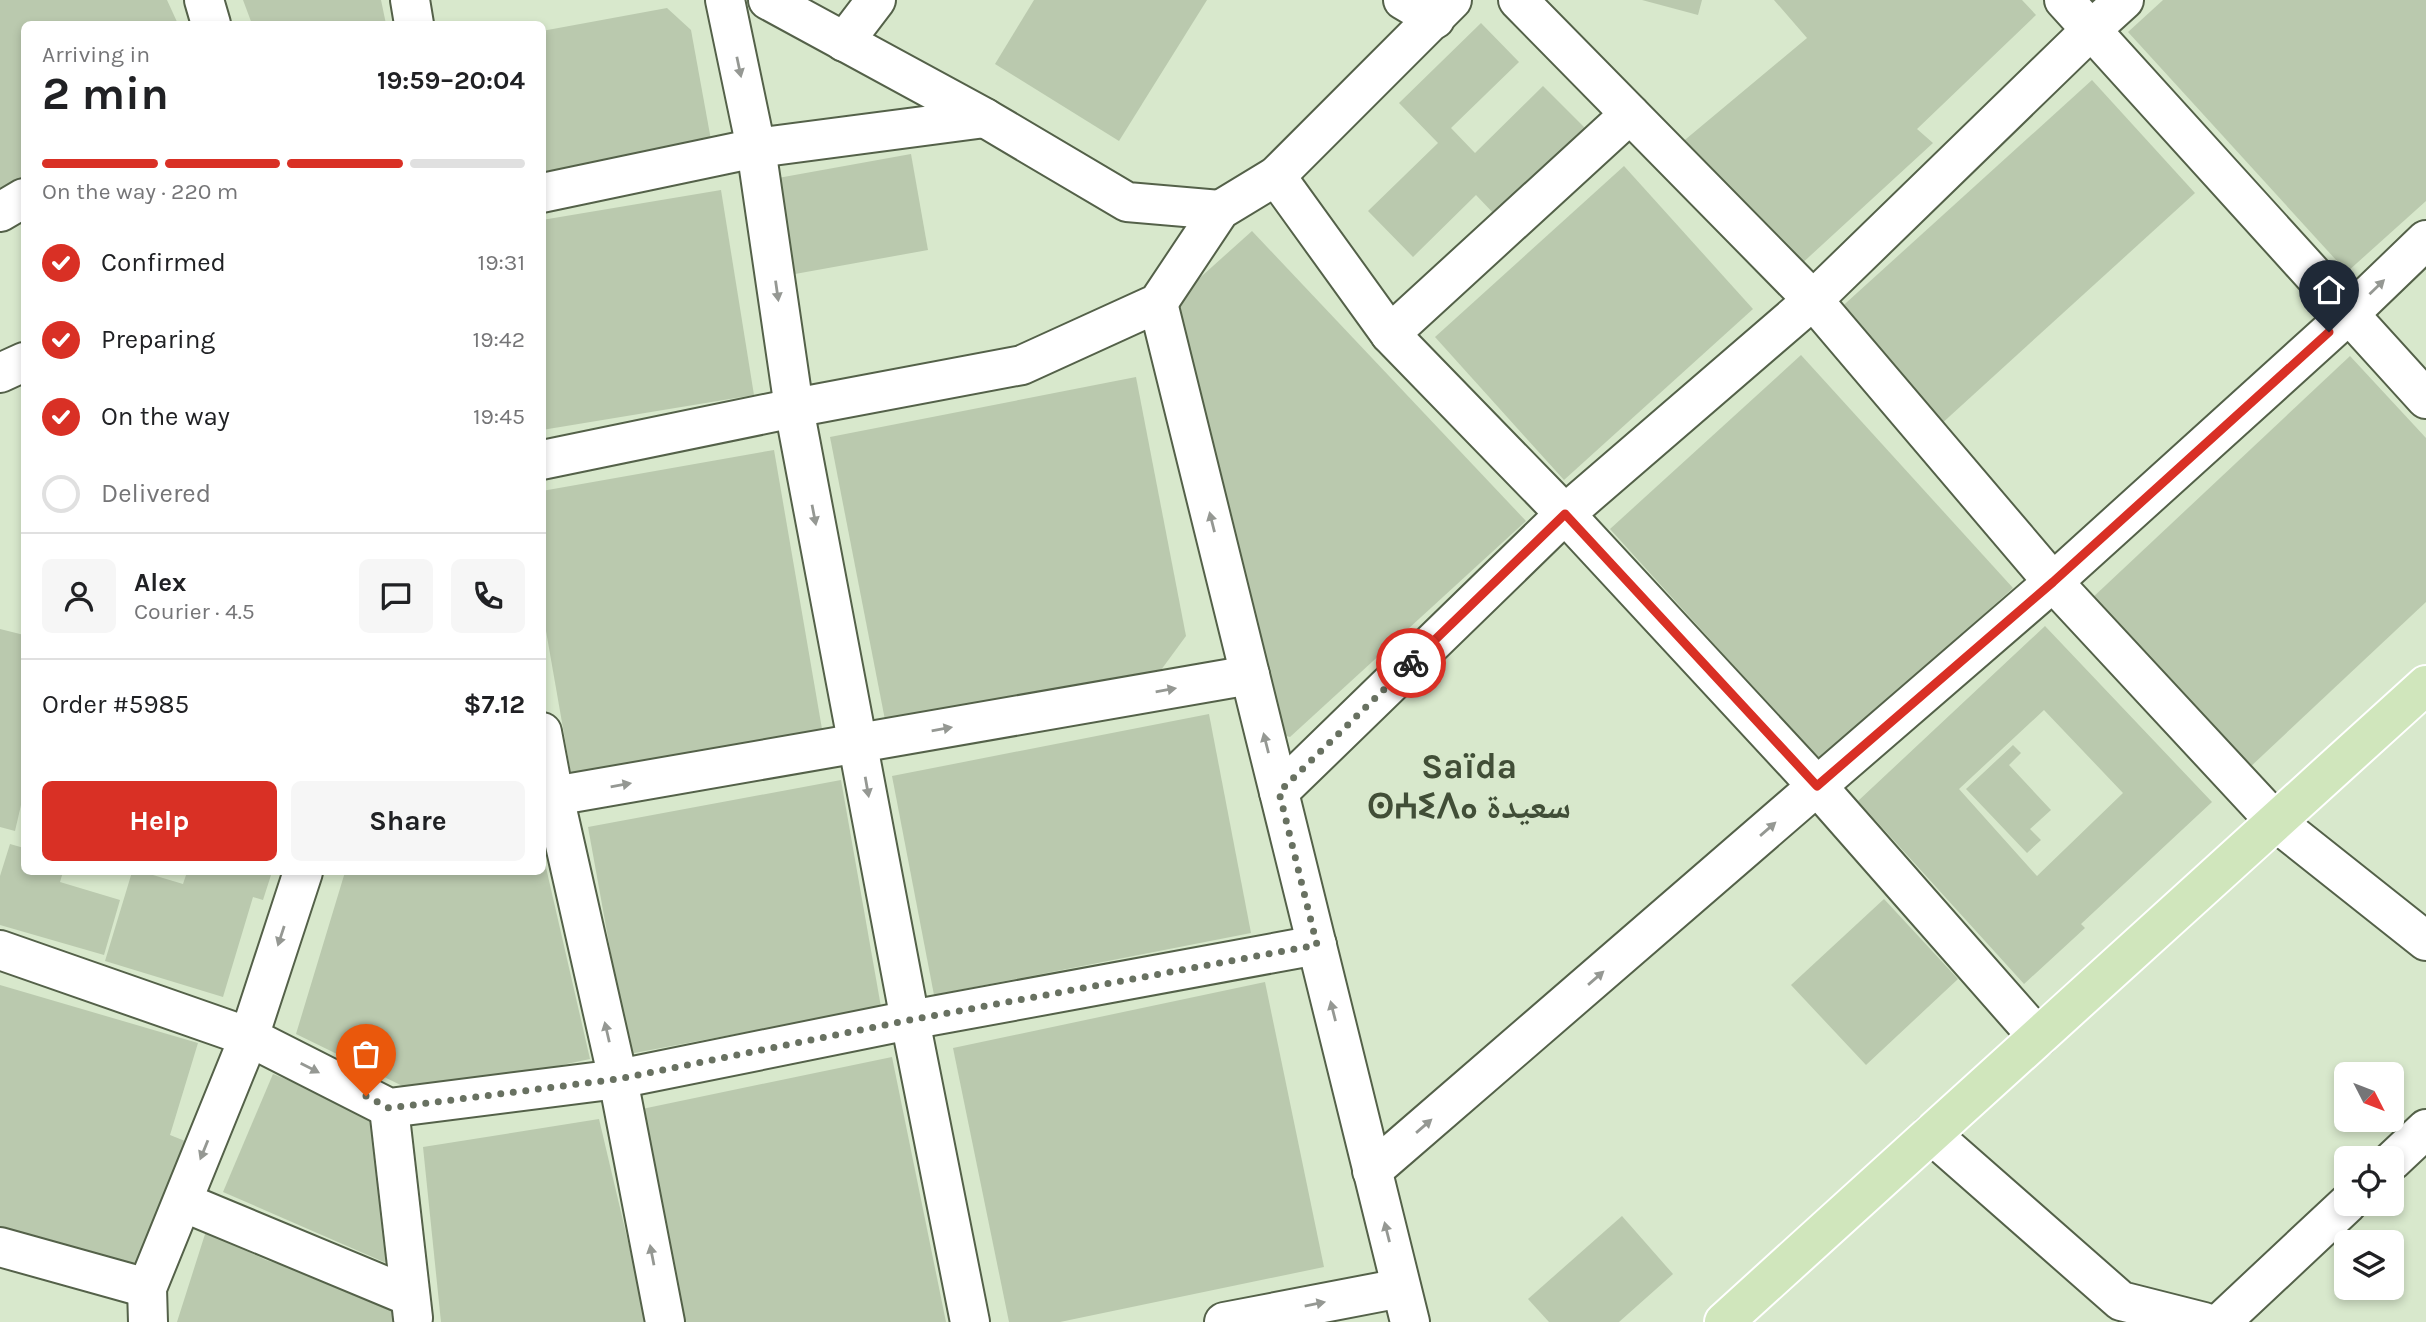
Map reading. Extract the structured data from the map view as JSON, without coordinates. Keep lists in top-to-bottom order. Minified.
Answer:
{"districts":["Saïda ⵙⵄⵉⴷⴰ سعيدة"],"north":"bottom right","page":{"heading":["2 min","Arriving in","19:59–20:04"],"panel":["Alex","Courier · 4.5","Order #5985","$7.12"],"bar":"On the way · 220 m","list":[["Confirmed","19:31"],["Preparing","19:42"],["On the way","19:45"],"Delivered"],"buttons":["Help","Share"]}}
